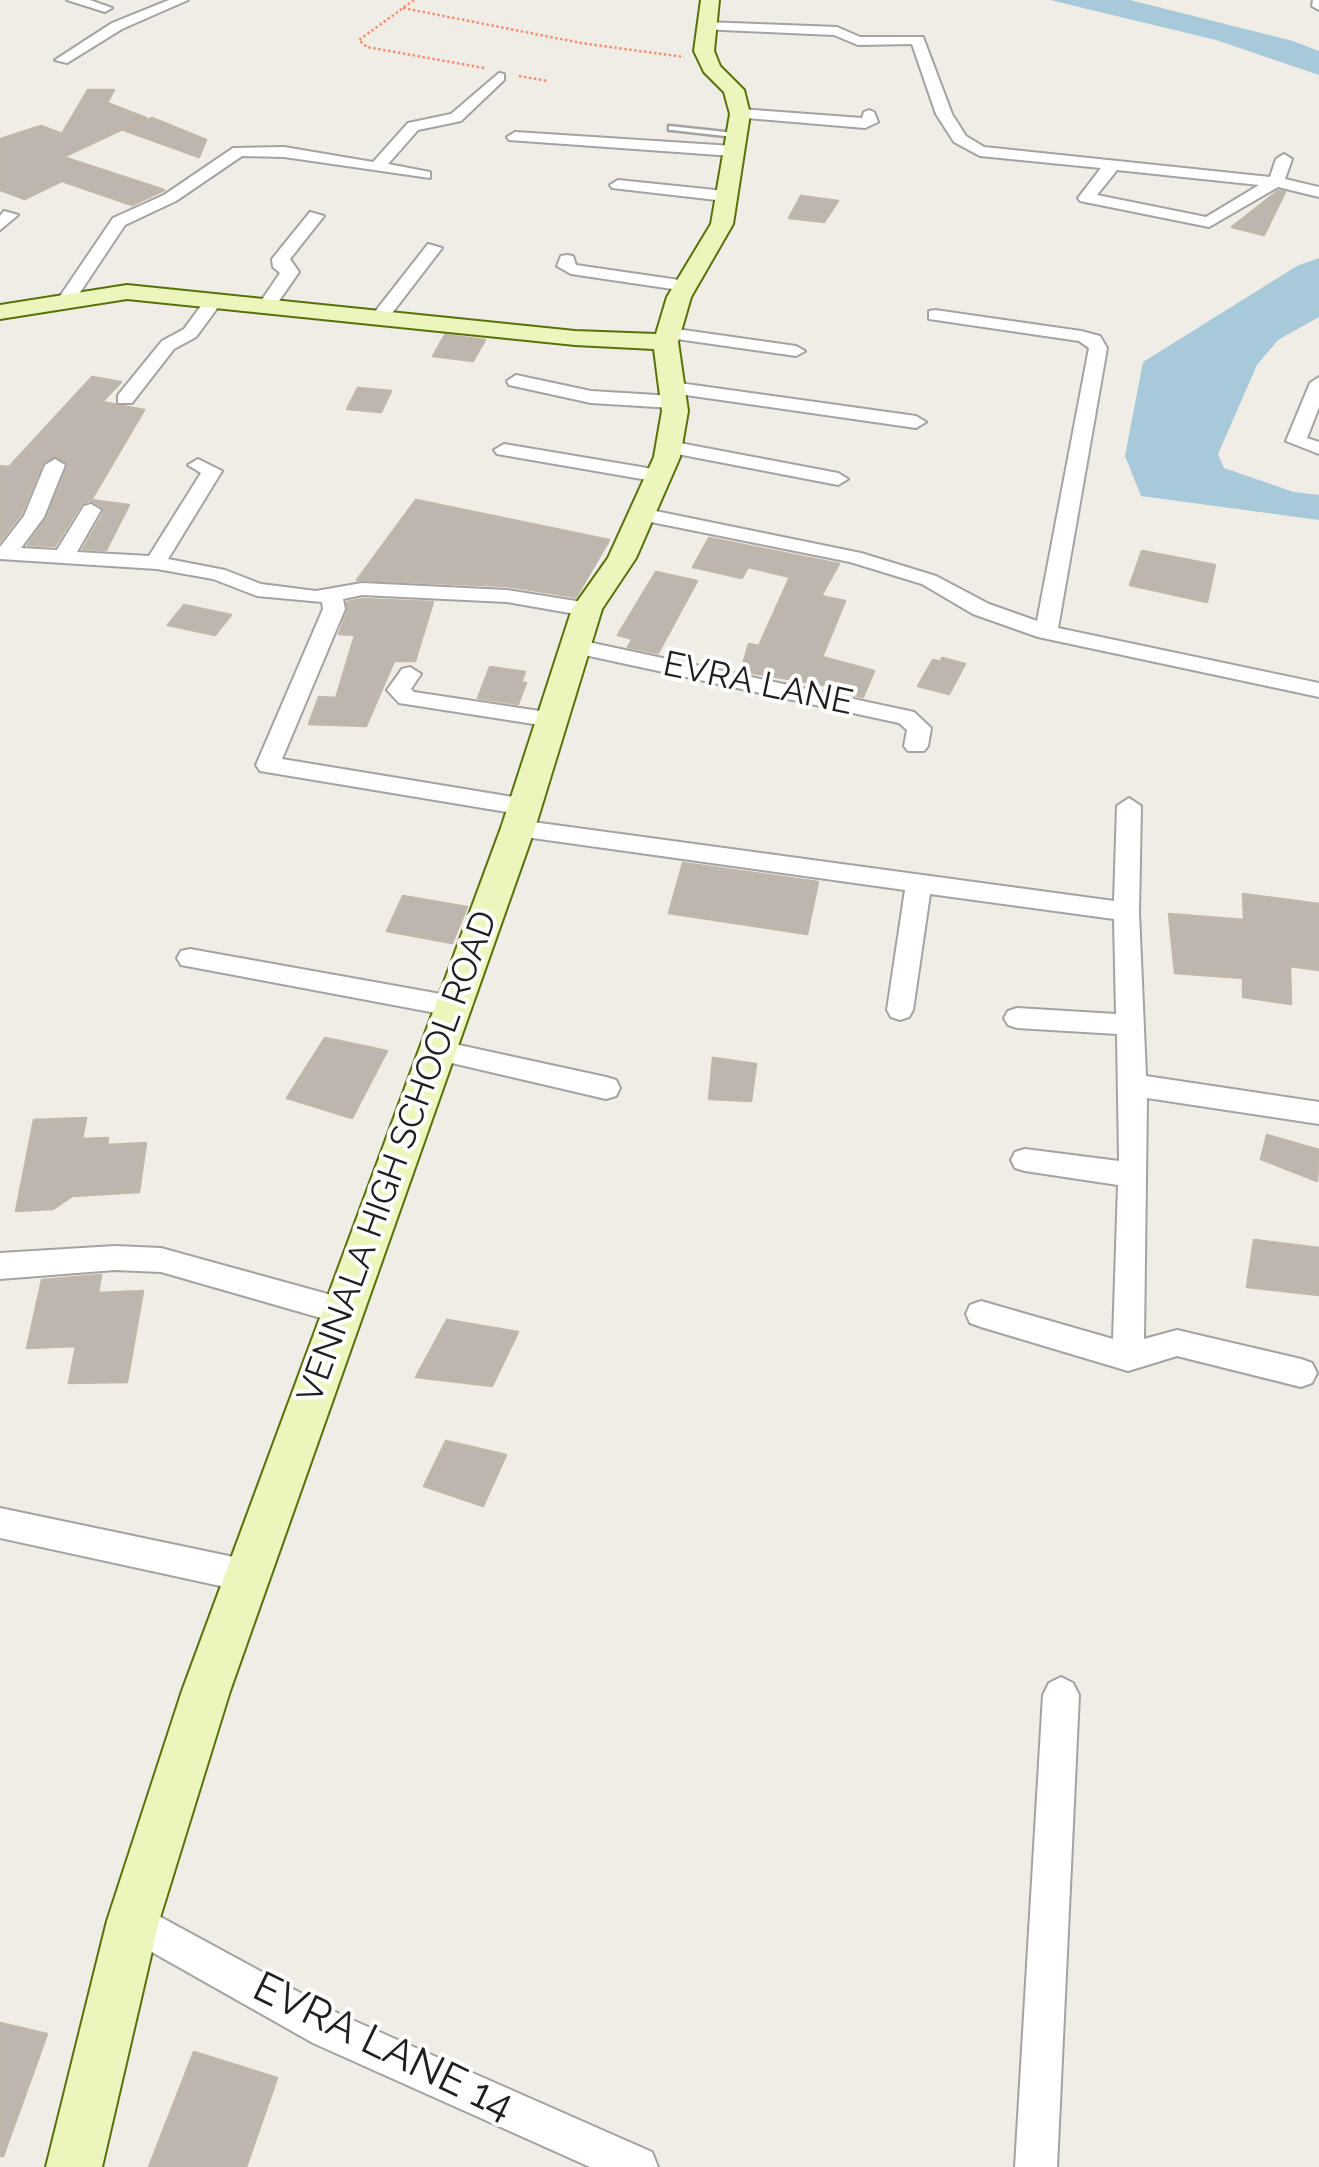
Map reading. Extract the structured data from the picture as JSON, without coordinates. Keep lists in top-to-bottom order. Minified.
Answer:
{"streets":{"main road":["VENNALA HIGH SCHOOL ROAD"],"street":["EVRA LANE","EVRA LANE 14"]},"crossings":[["EVRA LANE","VENNALA HIGH SCHOOL ROAD"],["VENNALA HIGH SCHOOL ROAD","EVRA LANE 14"]]}
